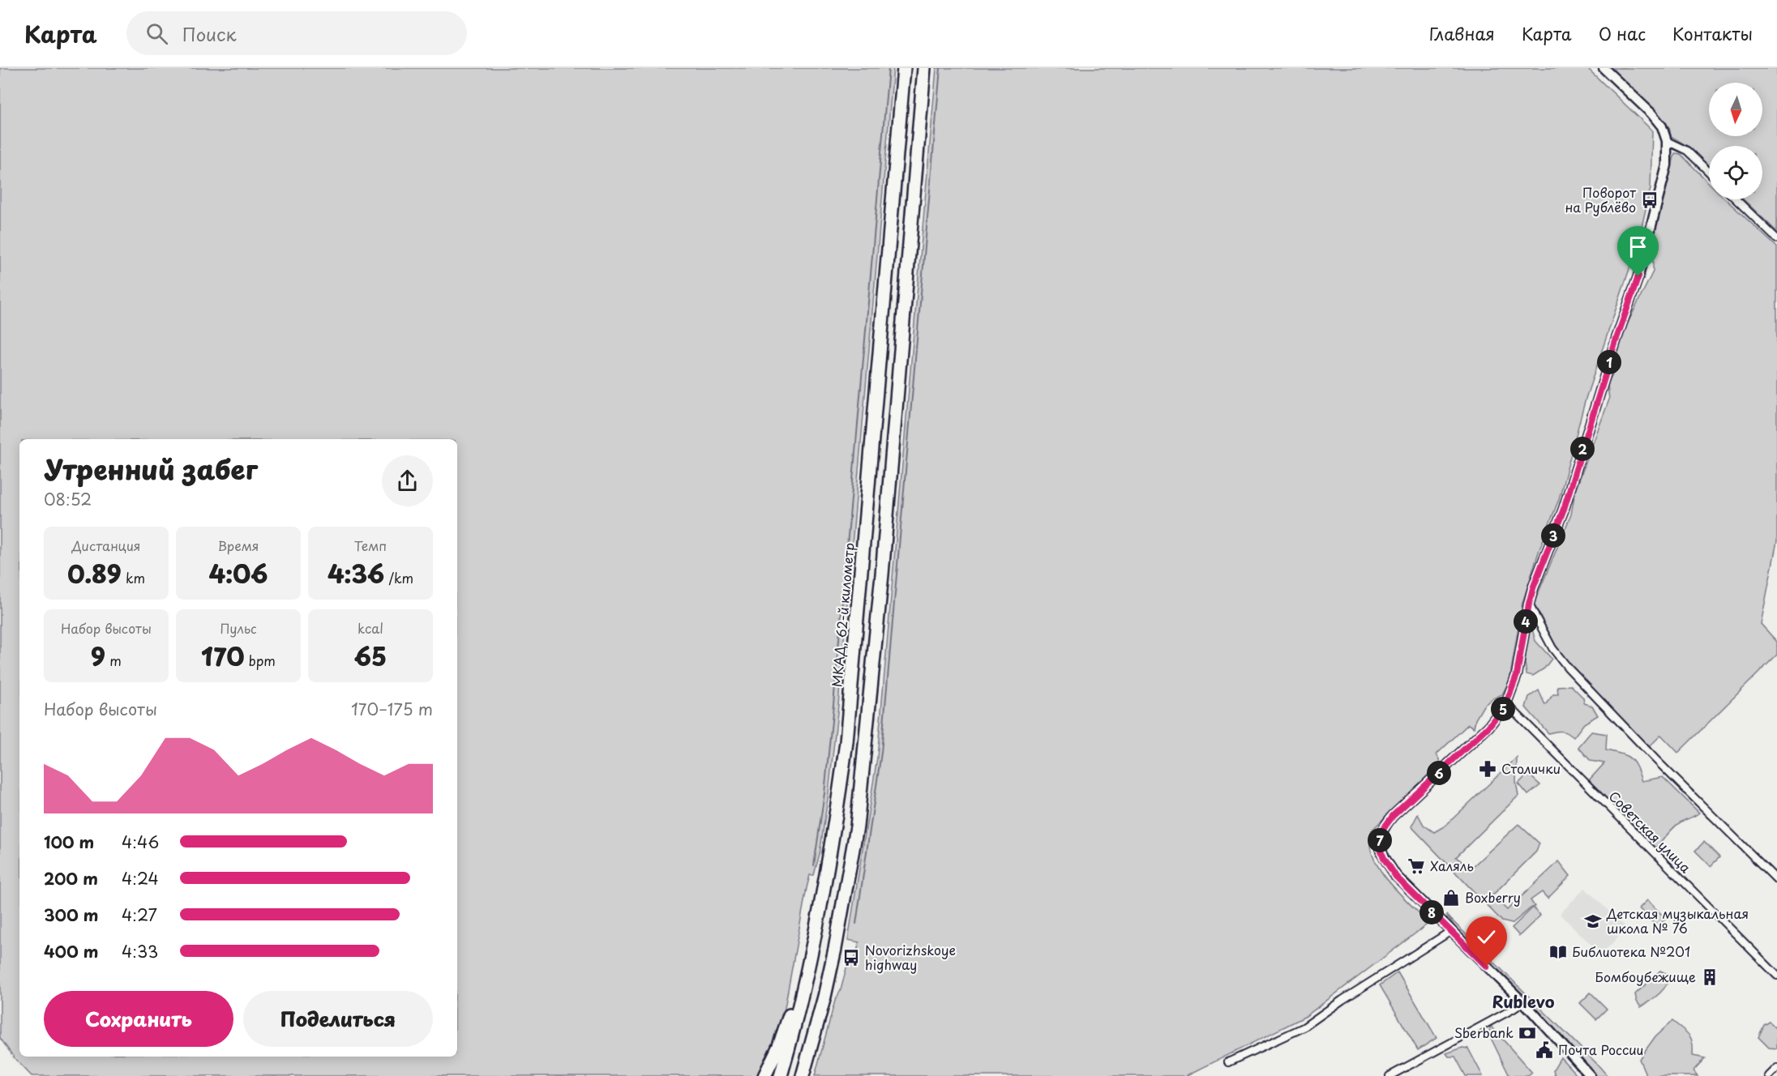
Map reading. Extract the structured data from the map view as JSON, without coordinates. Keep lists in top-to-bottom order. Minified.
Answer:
{"streets":{"highway":["МКАД, 62-й километр"],"street":["Советская улица"]},"districts":["Rublevo"],"places":{"bus stop":["Поворот на Рублёво","Novorizhskoye highway"],"pharmacy":["Столички"],"supermarket":["Халяль"],"shop":["Boxberry"],"school or university":["Детская музыкальная школа № 76"],"library":["Библиотека №201"],"building":["Бомбоубежище"],"bank":["Sberbank"],"public building":["Почта России"]},"north":"bottom","page":{"header":"Карта","search":"Поиск","nav":["Главная","Карта","О нас","Контакты"],"pins":["1","2","3","4","5","6","7","8"],"heading":["Утренний забег","08:52"],"stats":[["Дистанция","0.89 km"],["Время","4:06"],["Темп","4:36 /km"],["Набор высоты","9 m"],["Пульс","170 bpm"],["kcal","65"]],"chart":["Набор высоты","170–175 m"],"list":[{"name":"100 m","note":"4:46"},{"name":"200 m","note":"4:24"},{"name":"300 m","note":"4:27"},{"name":"400 m","note":"4:33"}],"buttons":["Сохранить","Поделиться"]}}
